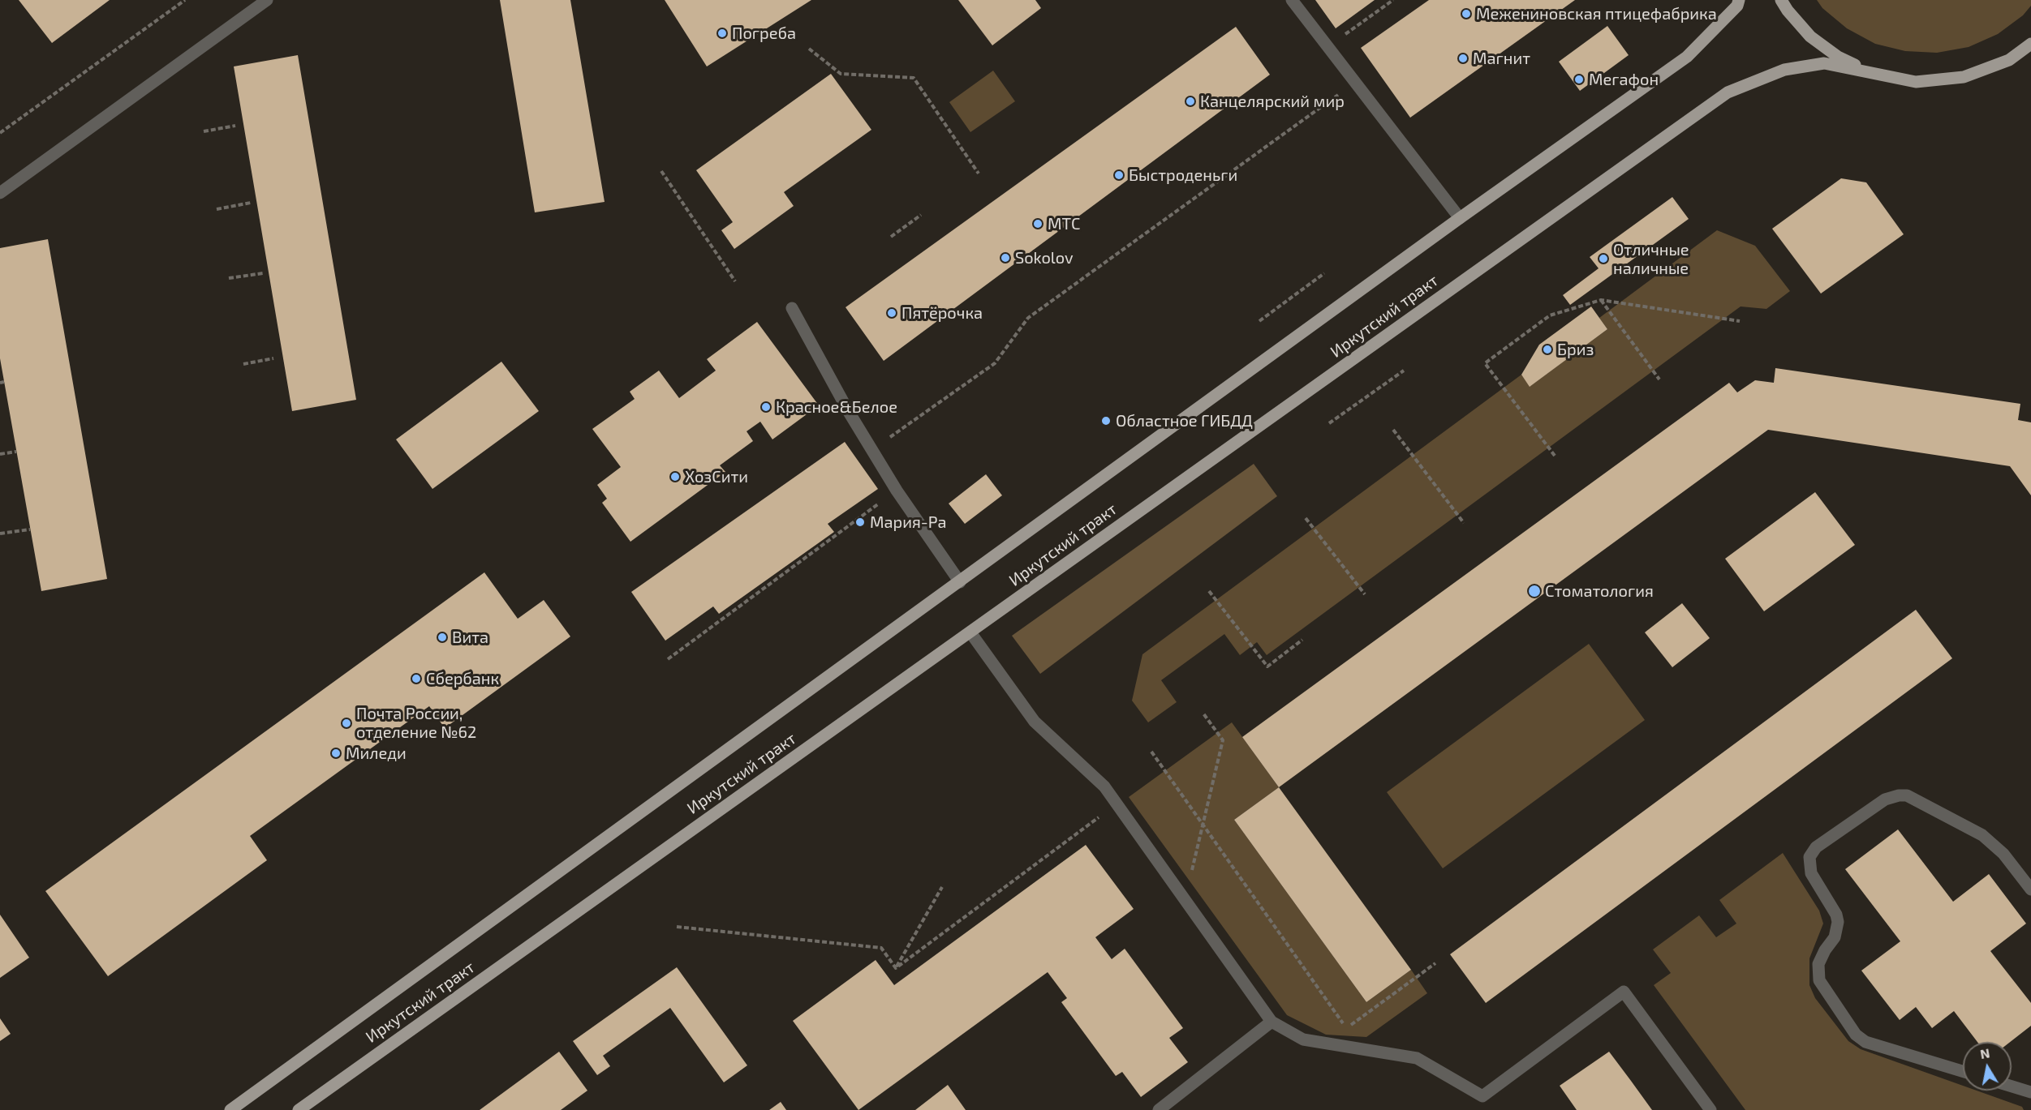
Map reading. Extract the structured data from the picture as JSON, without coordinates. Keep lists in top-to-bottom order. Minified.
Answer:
{"streets":{"main road":["Иркутский тракт"]},"places":["Межениновская птицефабрика","Погреба","Магнит","Мегафон","Канцелярский мир","Быстроденьги","МТС","Sokolov","Отличные наличные","Пятёрочка","Бриз","Красное&Белое","Областное ГИБДД","ХозСити","Мария-Ра","Стоматология","Вита","Сбербанк","Почта России, отделение №62","Миледи"],"north":"top"}
